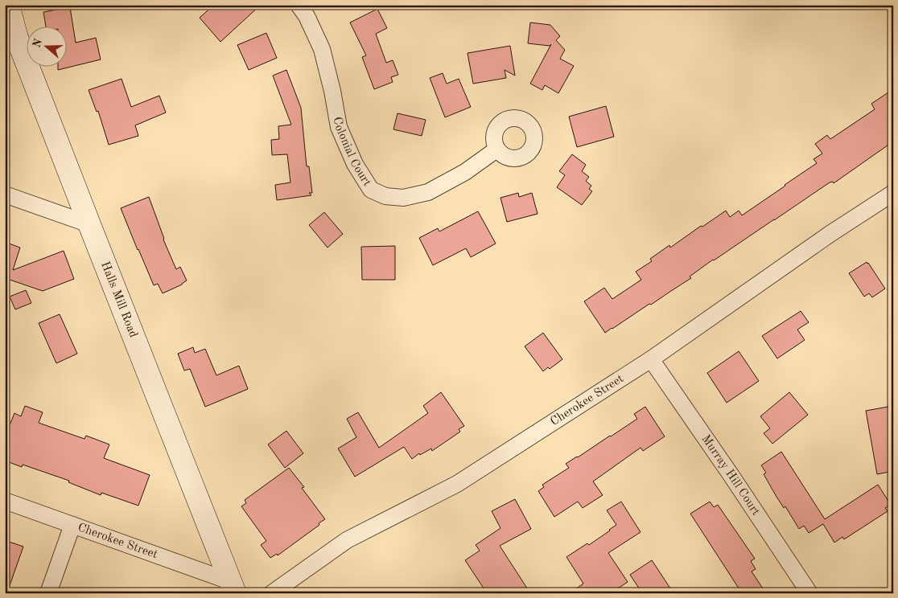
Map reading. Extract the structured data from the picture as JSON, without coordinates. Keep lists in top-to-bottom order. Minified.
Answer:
{"streets":{"street":["Colonial Court","Halls Mill Road","Cherokee Street","Murray Hill Court"]},"crossings":[["Halls Mill Road","Cherokee Street"],["Cherokee Street","Murray Hill Court"]],"north":"left"}
